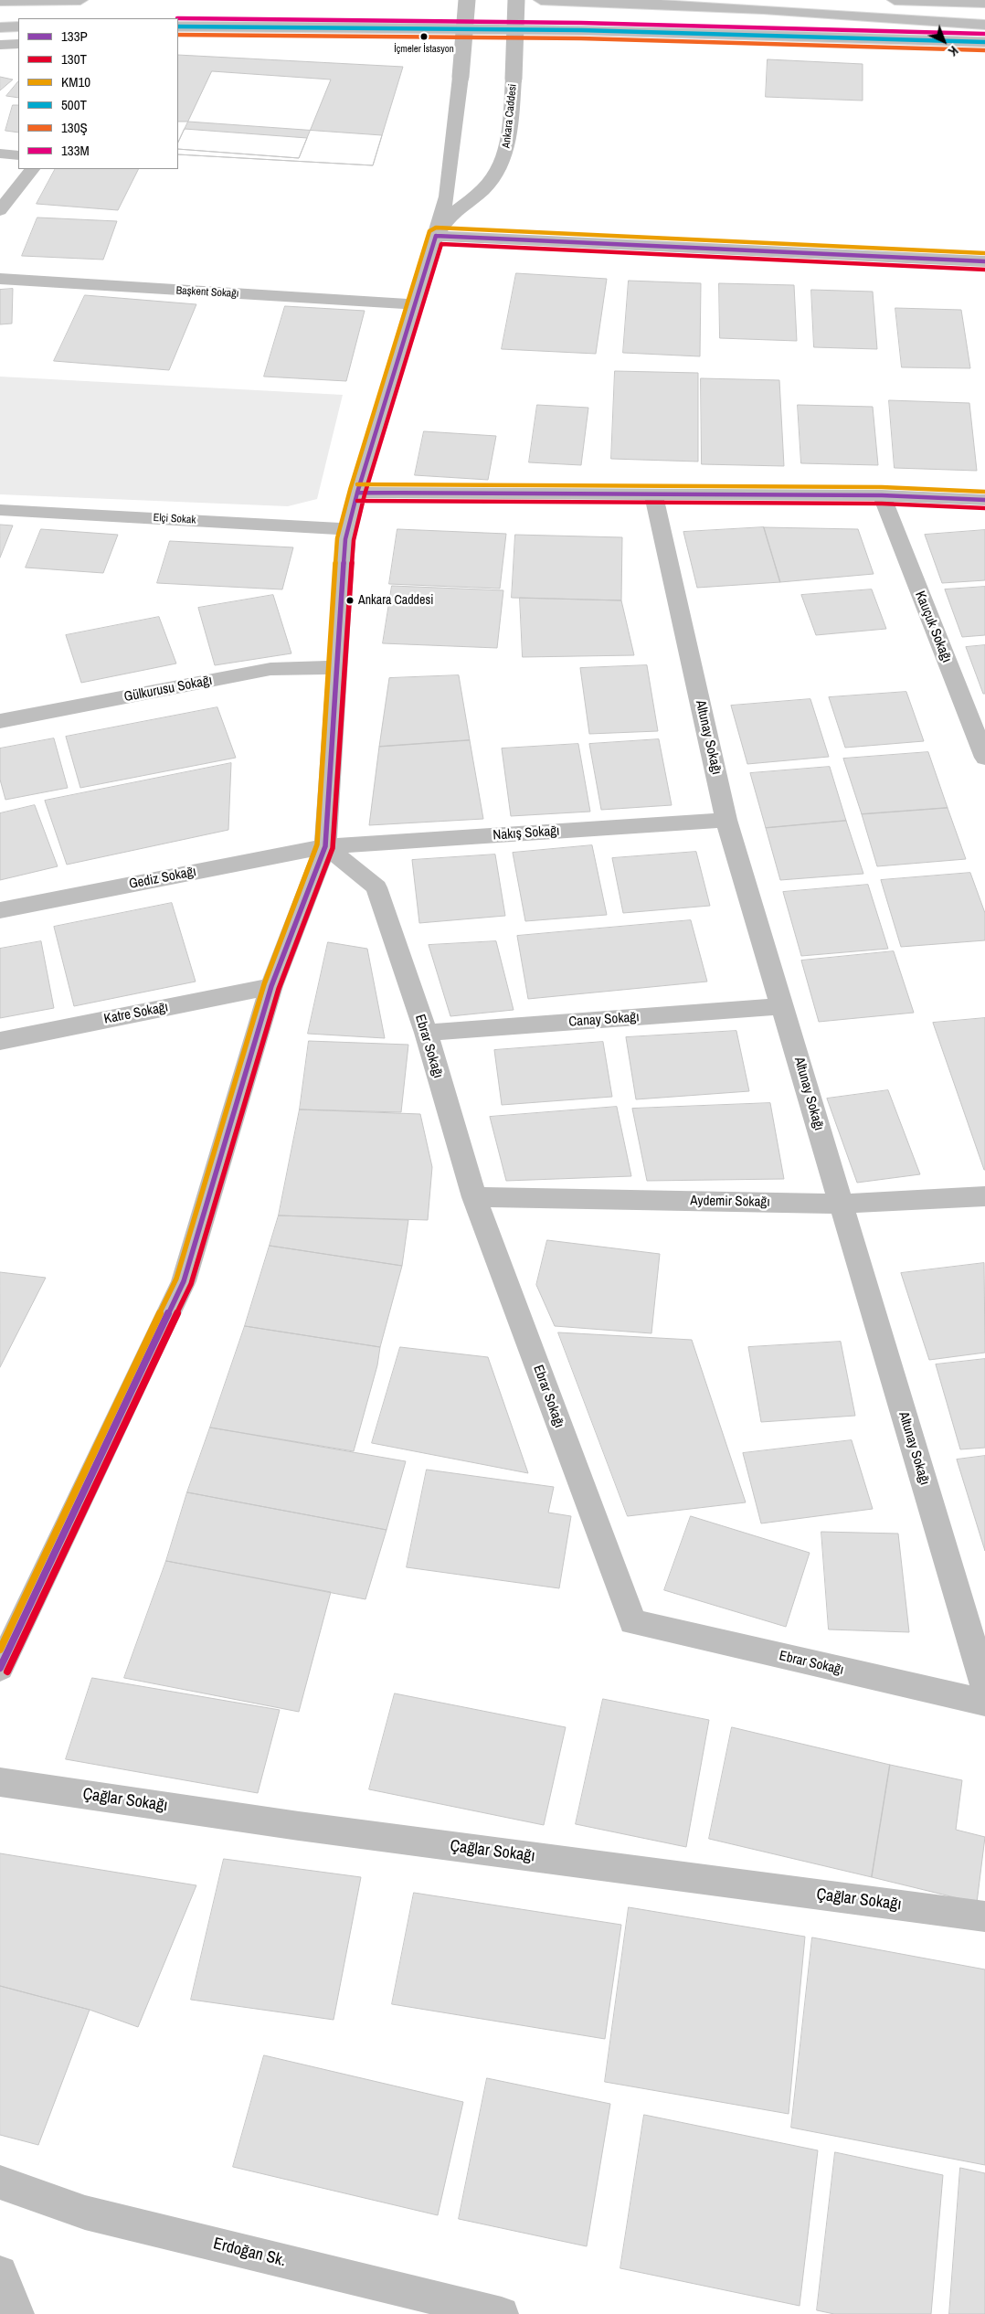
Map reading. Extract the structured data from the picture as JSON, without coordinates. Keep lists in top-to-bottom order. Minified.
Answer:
{"streets":{"main road":["Ankara Caddesi","Başkent Sokağı","Elçi Sokak","Kauçuk Sokağı","Gülkurusu Sokağı","Altunay Sokağı","Nakış Sokağı","Gediz Sokağı","Katre Sokağı","Canay Sokağı","Ebrar Sokağı","Aydemir Sokağı","Çağlar Sokağı","Erdoğan Sk."]},"crossings":[["Ankara Caddesi","Başkent Sokağı"],["Ankara Caddesi","Elçi Sokak"],["Ankara Caddesi","Gülkurusu Sokağı"],["Ankara Caddesi","Nakış Sokağı"],["Ankara Caddesi","Gediz Sokağı"],["Ankara Caddesi","Katre Sokağı"],["Ankara Caddesi","Ebrar Sokağı"],["Altunay Sokağı","Nakış Sokağı"],["Altunay Sokağı","Canay Sokağı"],["Altunay Sokağı","Aydemir Sokağı"],["Nakış Sokağı","Gediz Sokağı"],["Nakış Sokağı","Ebrar Sokağı"],["Gediz Sokağı","Ebrar Sokağı"],["Canay Sokağı","Ebrar Sokağı"],["Ebrar Sokağı","Aydemir Sokağı"]],"places":["İçmeler İstasyon","Ankara Caddesi"],"lines":["transit line 133M","transit line 500T","transit line 130Ş","transit line KM10","transit line 133P","transit line 130T"],"legend":["133P","130T","KM10","500T","130Ş","133M"],"north":"bottom right"}
